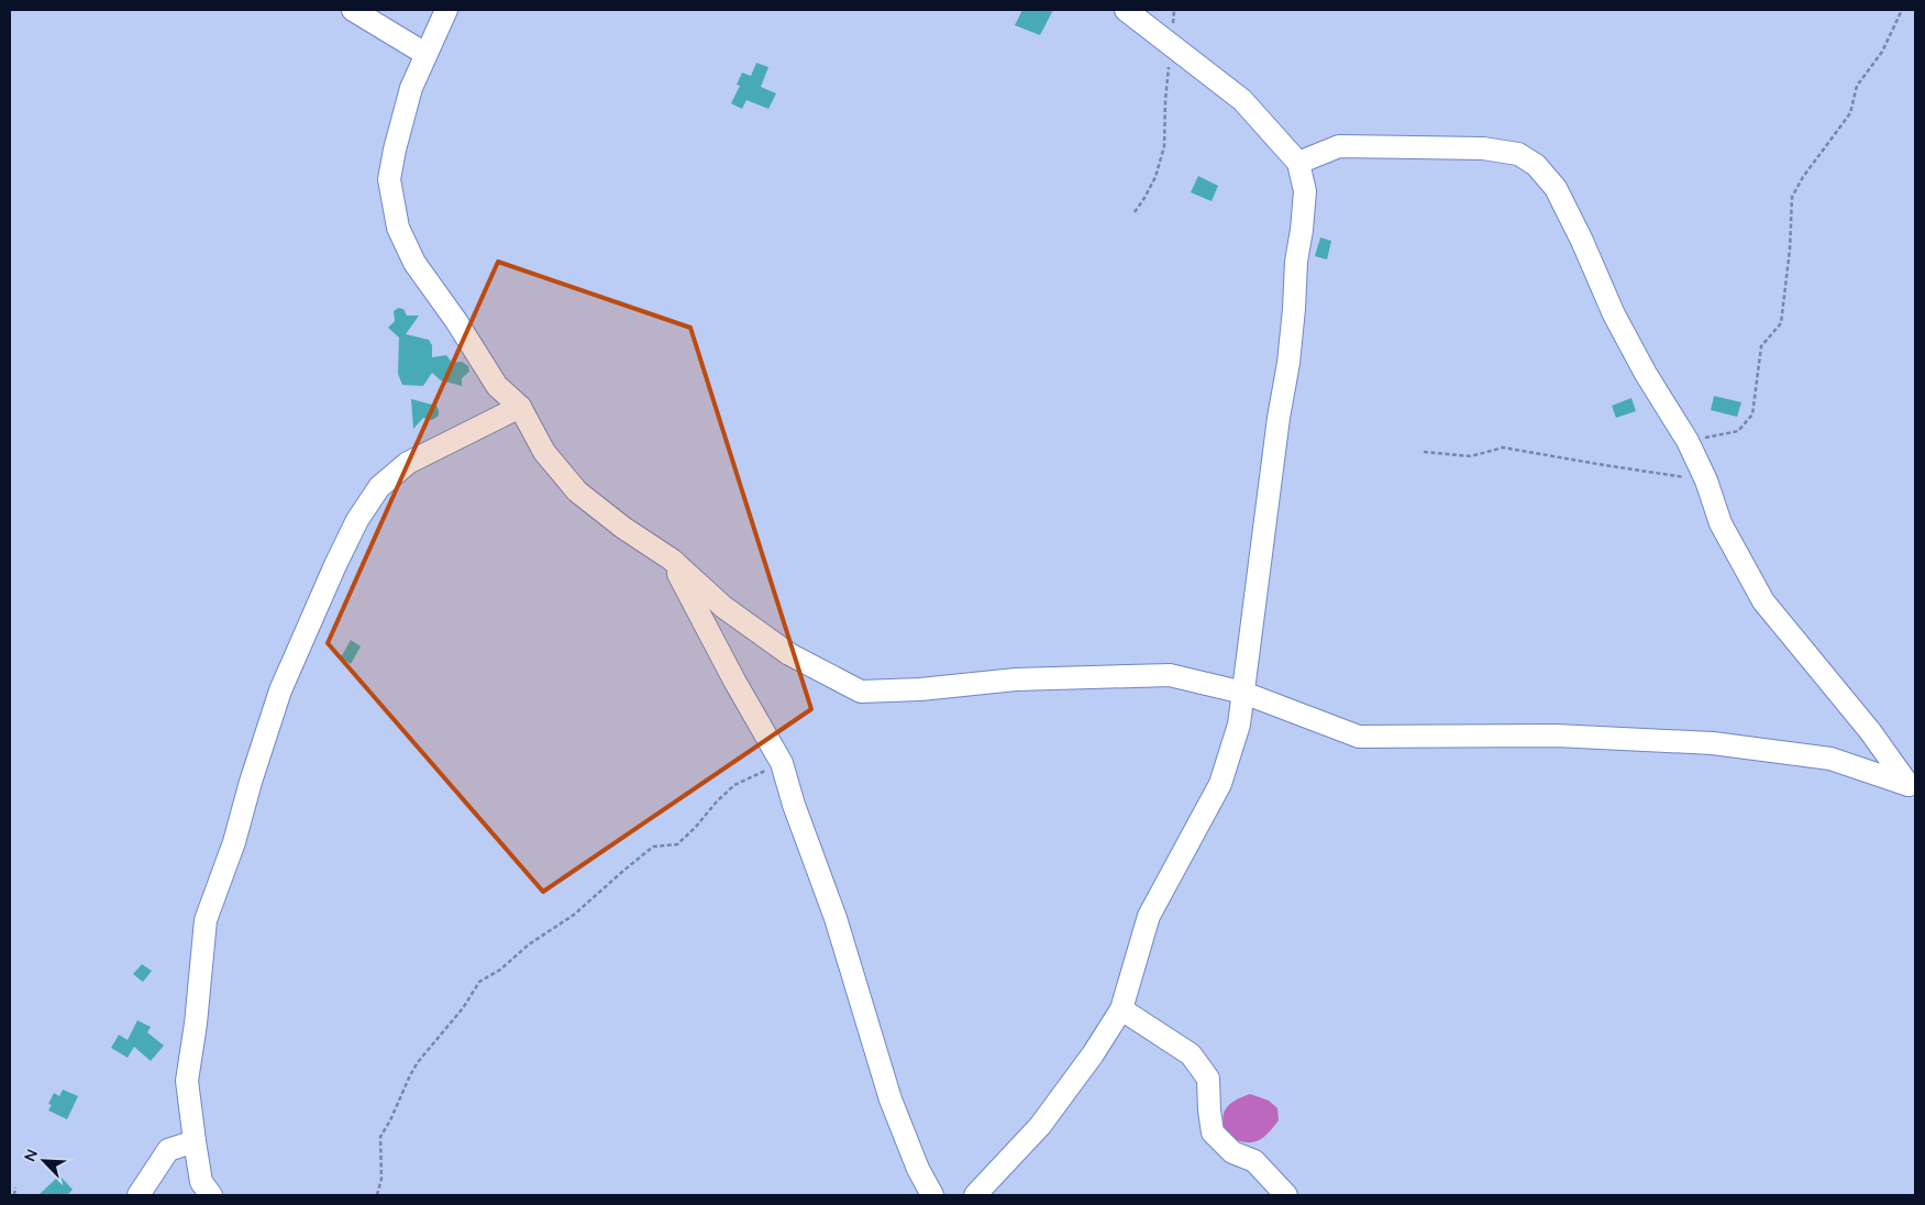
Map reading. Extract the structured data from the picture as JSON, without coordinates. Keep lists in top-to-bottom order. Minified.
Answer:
{"north":"top left"}
